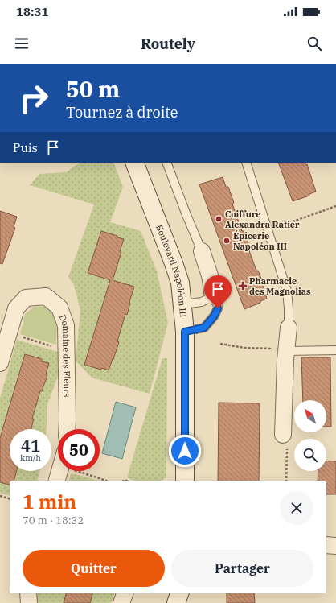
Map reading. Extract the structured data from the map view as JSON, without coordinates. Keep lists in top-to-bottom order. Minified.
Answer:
{"streets":{"main road":["Boulevard Napoléon III"],"street":["Domaine des Fleurs"]},"places":{"other":["Coiffure Alexandra Ratier","Épicerie Napoléon III"],"health":["Pharmacie des Magnolias"]},"north":"top left","page":{"status":"18:31","header":"Routely","turn":["50 m","Tournez à droite"],"then":"Puis","speed":"41 km/h","limit":"50","heading":["1 min","70 m · 18:32"],"buttons":["Quitter","Partager"]}}
